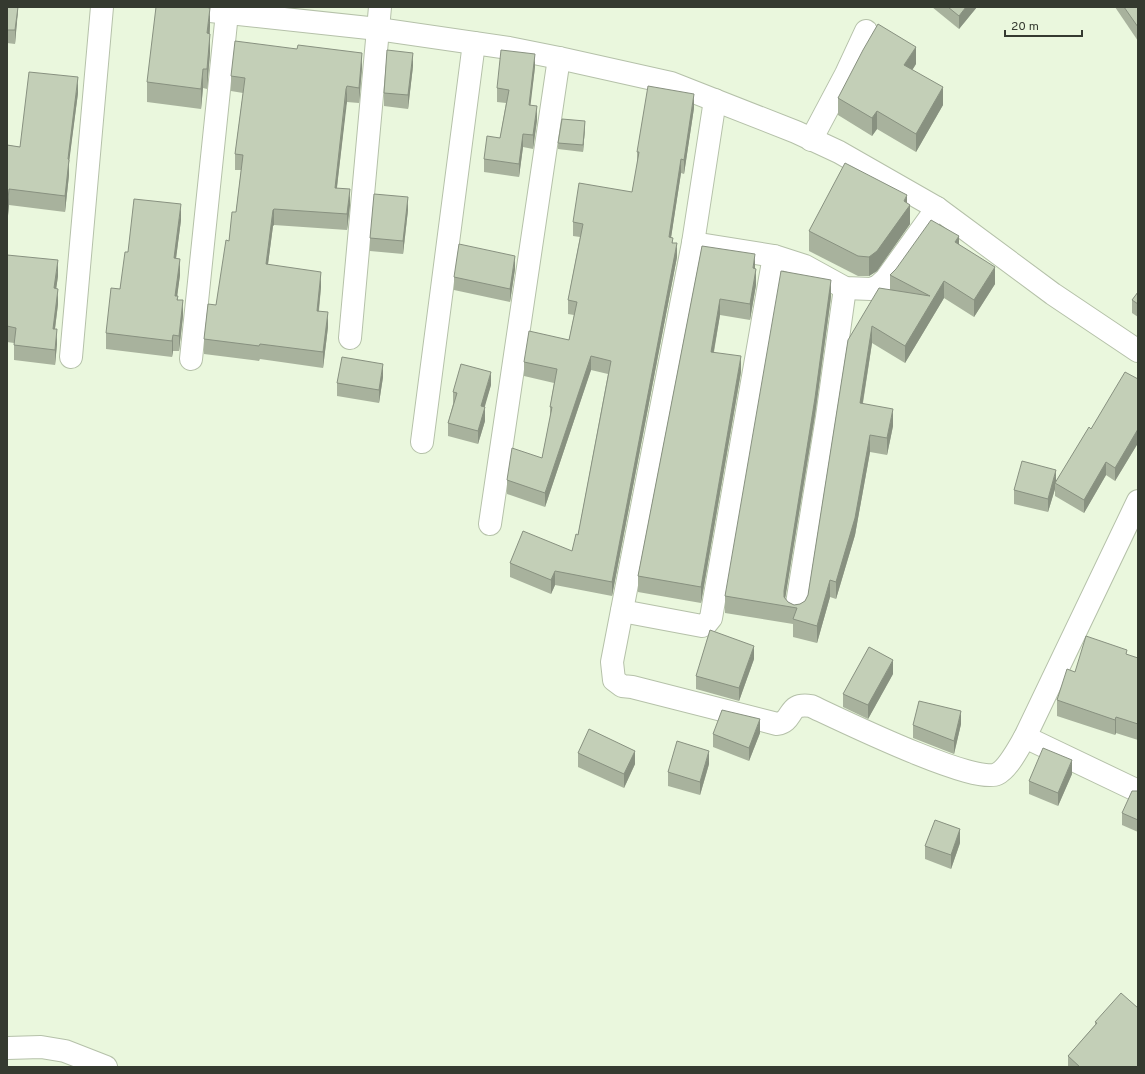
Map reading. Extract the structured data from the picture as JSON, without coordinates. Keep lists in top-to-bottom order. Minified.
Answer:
{"scale_bar":"20 m"}
